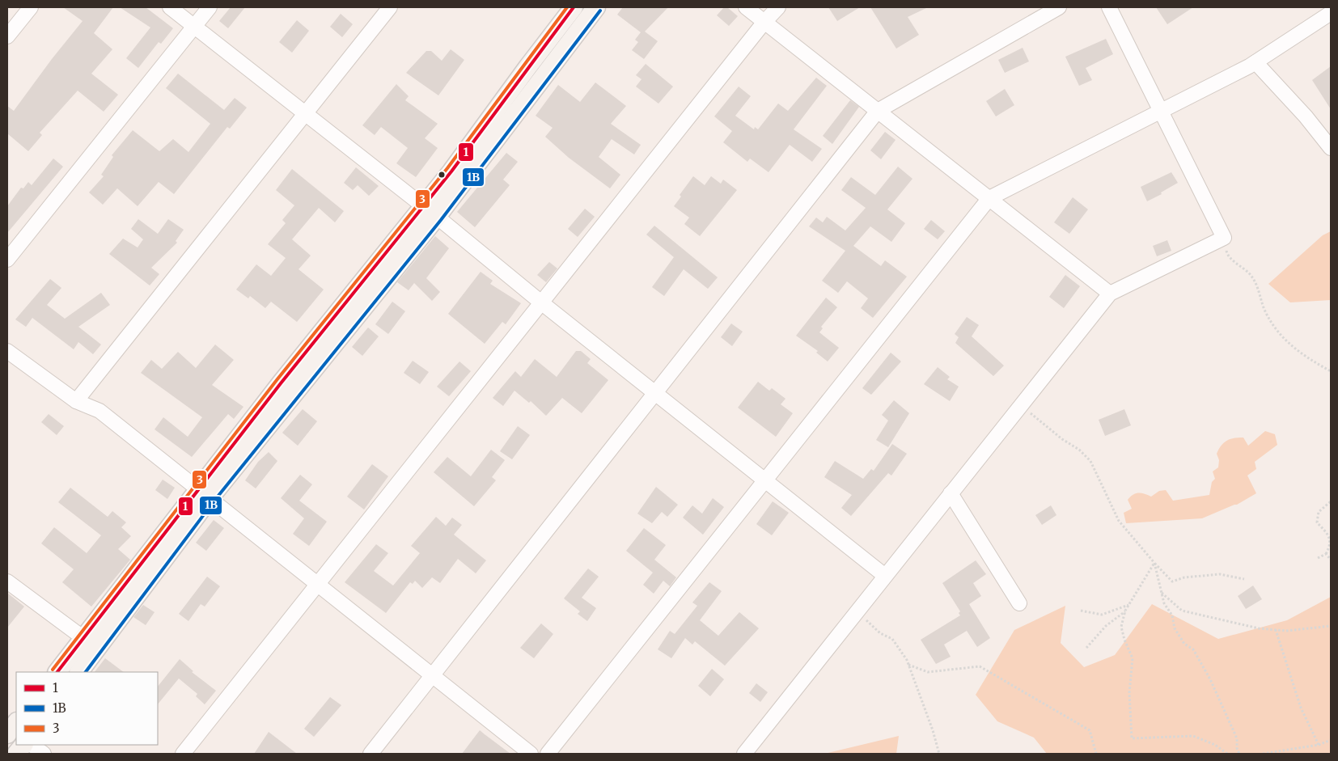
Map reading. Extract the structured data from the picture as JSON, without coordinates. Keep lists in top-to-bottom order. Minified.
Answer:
{"lines":["transit line 1","transit line 3","transit line 1B"],"legend":["1","1B","3"]}
